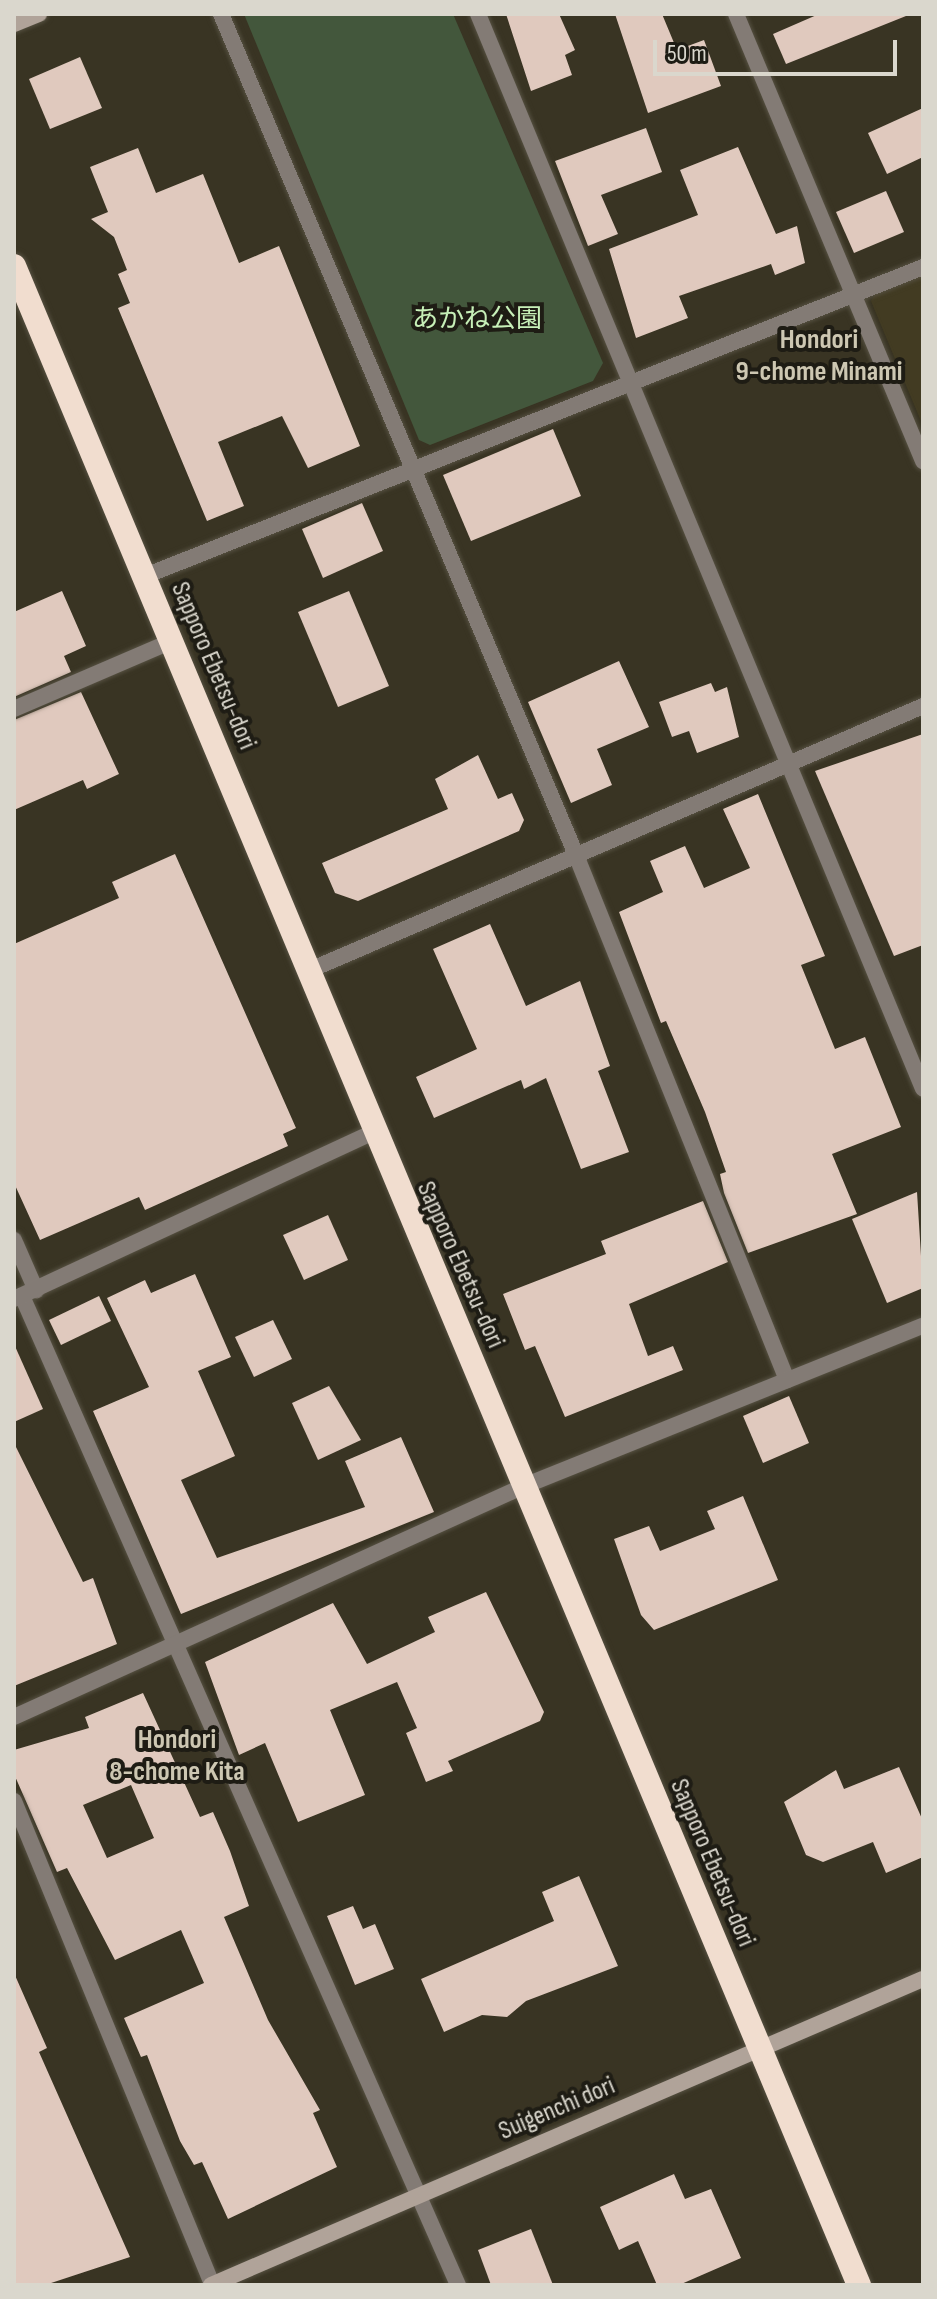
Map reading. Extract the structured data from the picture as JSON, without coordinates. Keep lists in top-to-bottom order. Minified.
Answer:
{"streets":{"highway":["Sapporo Ebetsu-dori"],"street":["Suigenchi dori"]},"crossings":[["Sapporo Ebetsu-dori","Suigenchi dori"]],"districts":["Hondori 9-chome Minami","Hondori 8-chome Kita"],"parks":["あかね公園"],"scale_bar":"50 m"}
